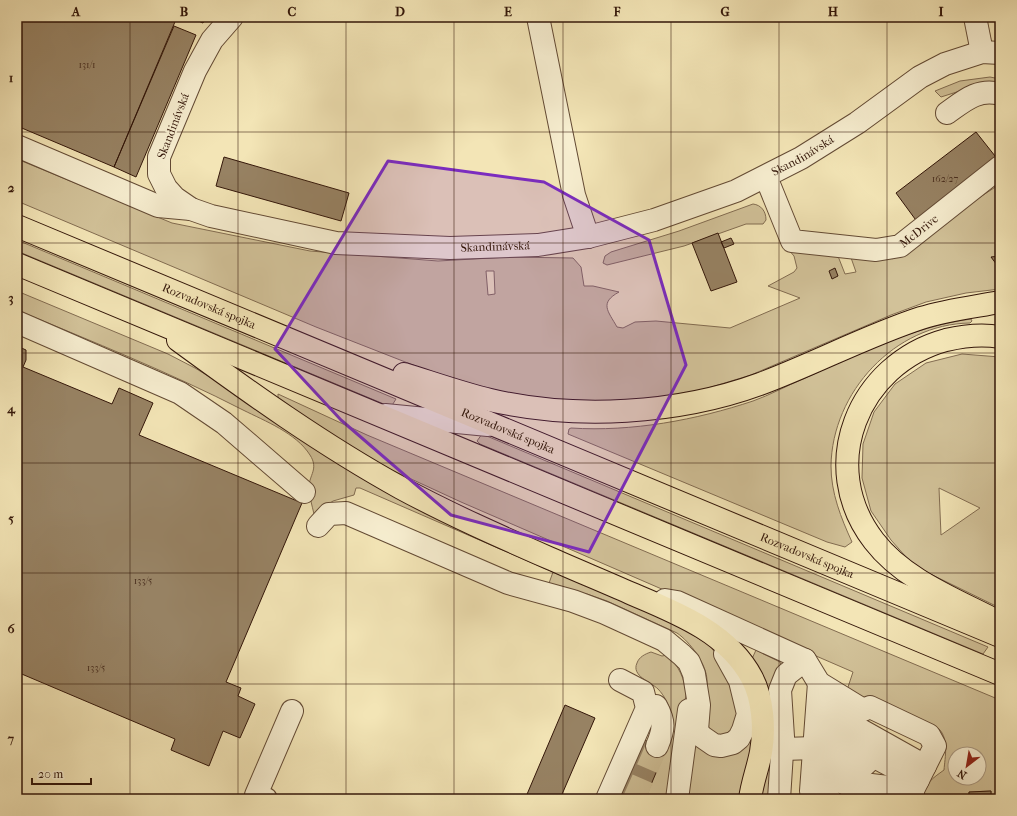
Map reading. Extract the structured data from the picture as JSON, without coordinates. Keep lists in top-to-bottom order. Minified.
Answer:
{"streets":{"highway":["Rozvadovská spojka"],"street":["Skandinávská","McDrive"]},"crossings":[["Skandinávská","McDrive"]],"house_numbers":["131/1","162/27","133/5","133/5"],"scale_bar":"20 m","north":"bottom left","grid":{"columns":["A","B","C","D","E","F","G","H","I"],"rows":["1","2","3","4","5","6","7"]}}
